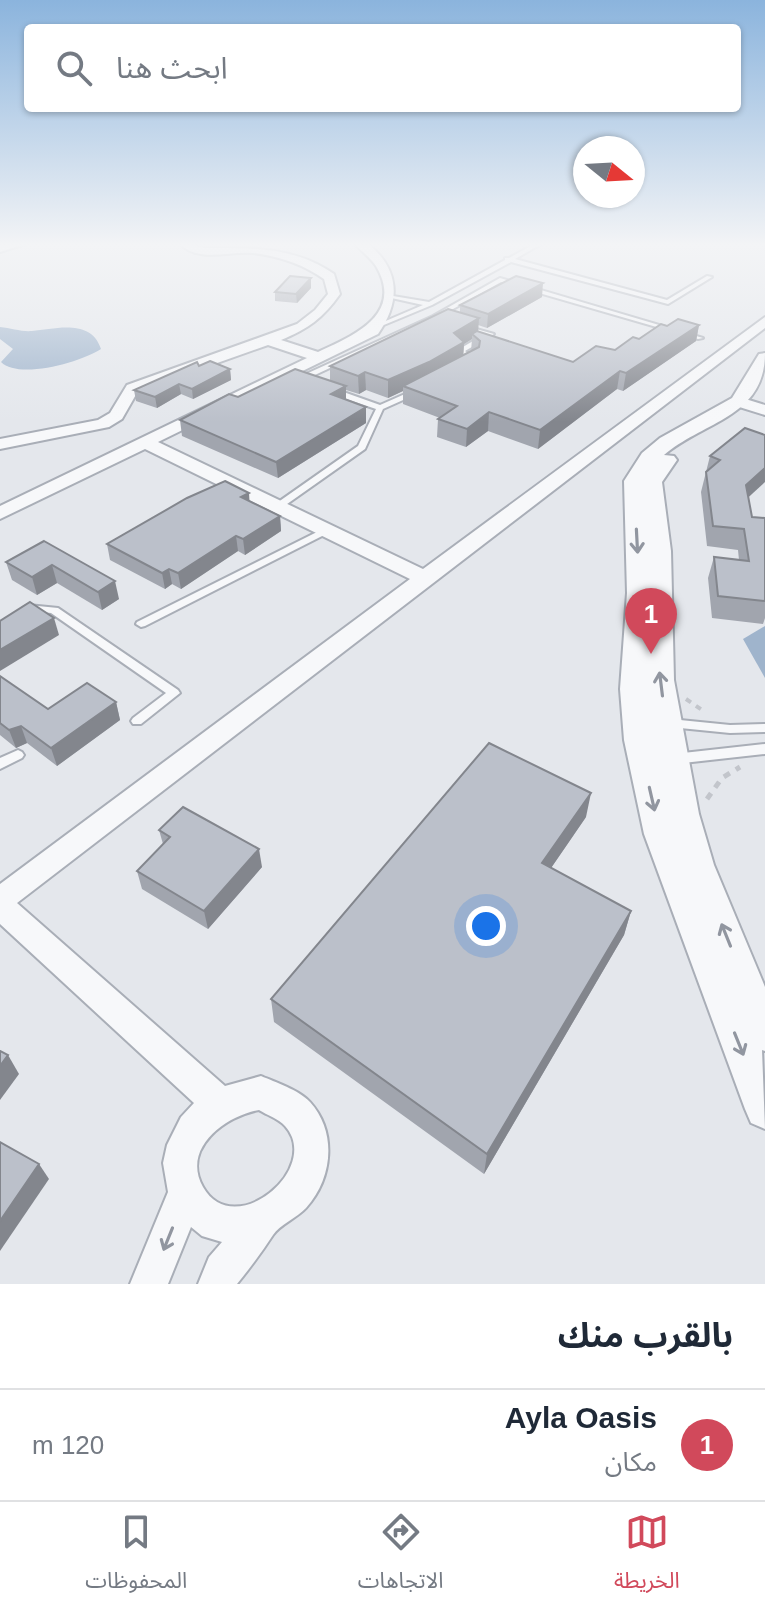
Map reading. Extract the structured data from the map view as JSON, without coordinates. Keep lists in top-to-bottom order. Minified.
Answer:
{"north":"right","page":{"search":"ابحث هنا","pins":"1","heading":"بالقرب منك","list":[{"mark":"1","name":"Ayla Oasis","note":"مكان","value":"120 m"}],"nav":["الخريطة","الاتجاهات","المحفوظات"]}}
